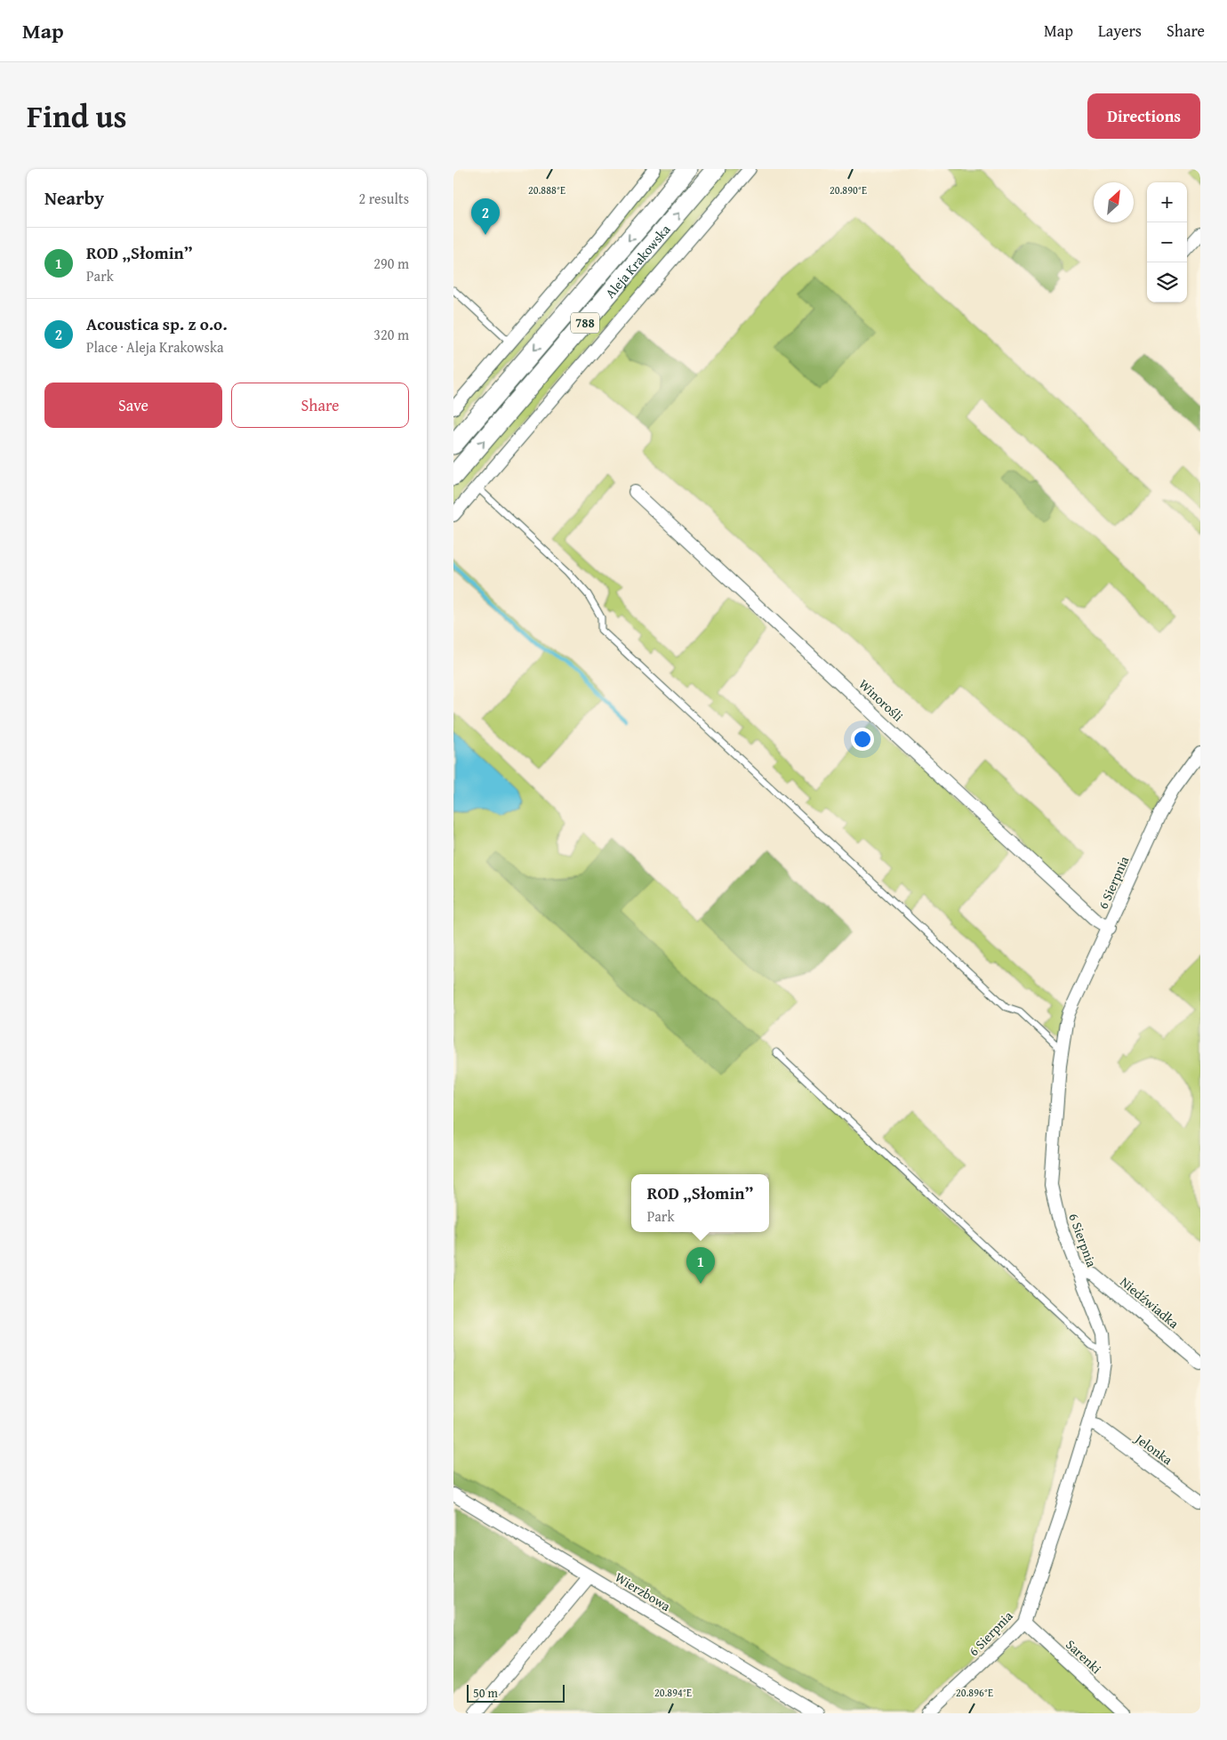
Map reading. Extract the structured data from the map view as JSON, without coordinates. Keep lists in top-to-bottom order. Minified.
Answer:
{"streets":{"main road":["Aleja Krakowska","788"],"street":["Winorośli","6 Sierpnia","Niedźwiadka","Jelonka","Wierzbowa","Sarenki"]},"crossings":[["Winorośli","6 Sierpnia"],["6 Sierpnia","Niedźwiadka"],["6 Sierpnia","Jelonka"],["6 Sierpnia","Sarenki"]],"scale_bar":"50 m","north":"top right","page":{"header":"Map","nav":["Map","Layers","Share"],"title":"Find us","buttons":["Directions",["Save","Share"]],"heading":["Nearby","2 results"],"map_buttons":["+","−"],"pins":["2","1"],"list":[{"mark":"1","name":"ROD „Słomin”","note":"Park","value":"290 m"},{"mark":"2","name":"Acoustica sp. z o.o.","note":"Place · Aleja Krakowska","value":"320 m"}],"popup":["ROD „Słomin”","Park"],"scale":"50 m"},"coordinates":["20.888°E","20.890°E","20.894°E","20.896°E"]}
